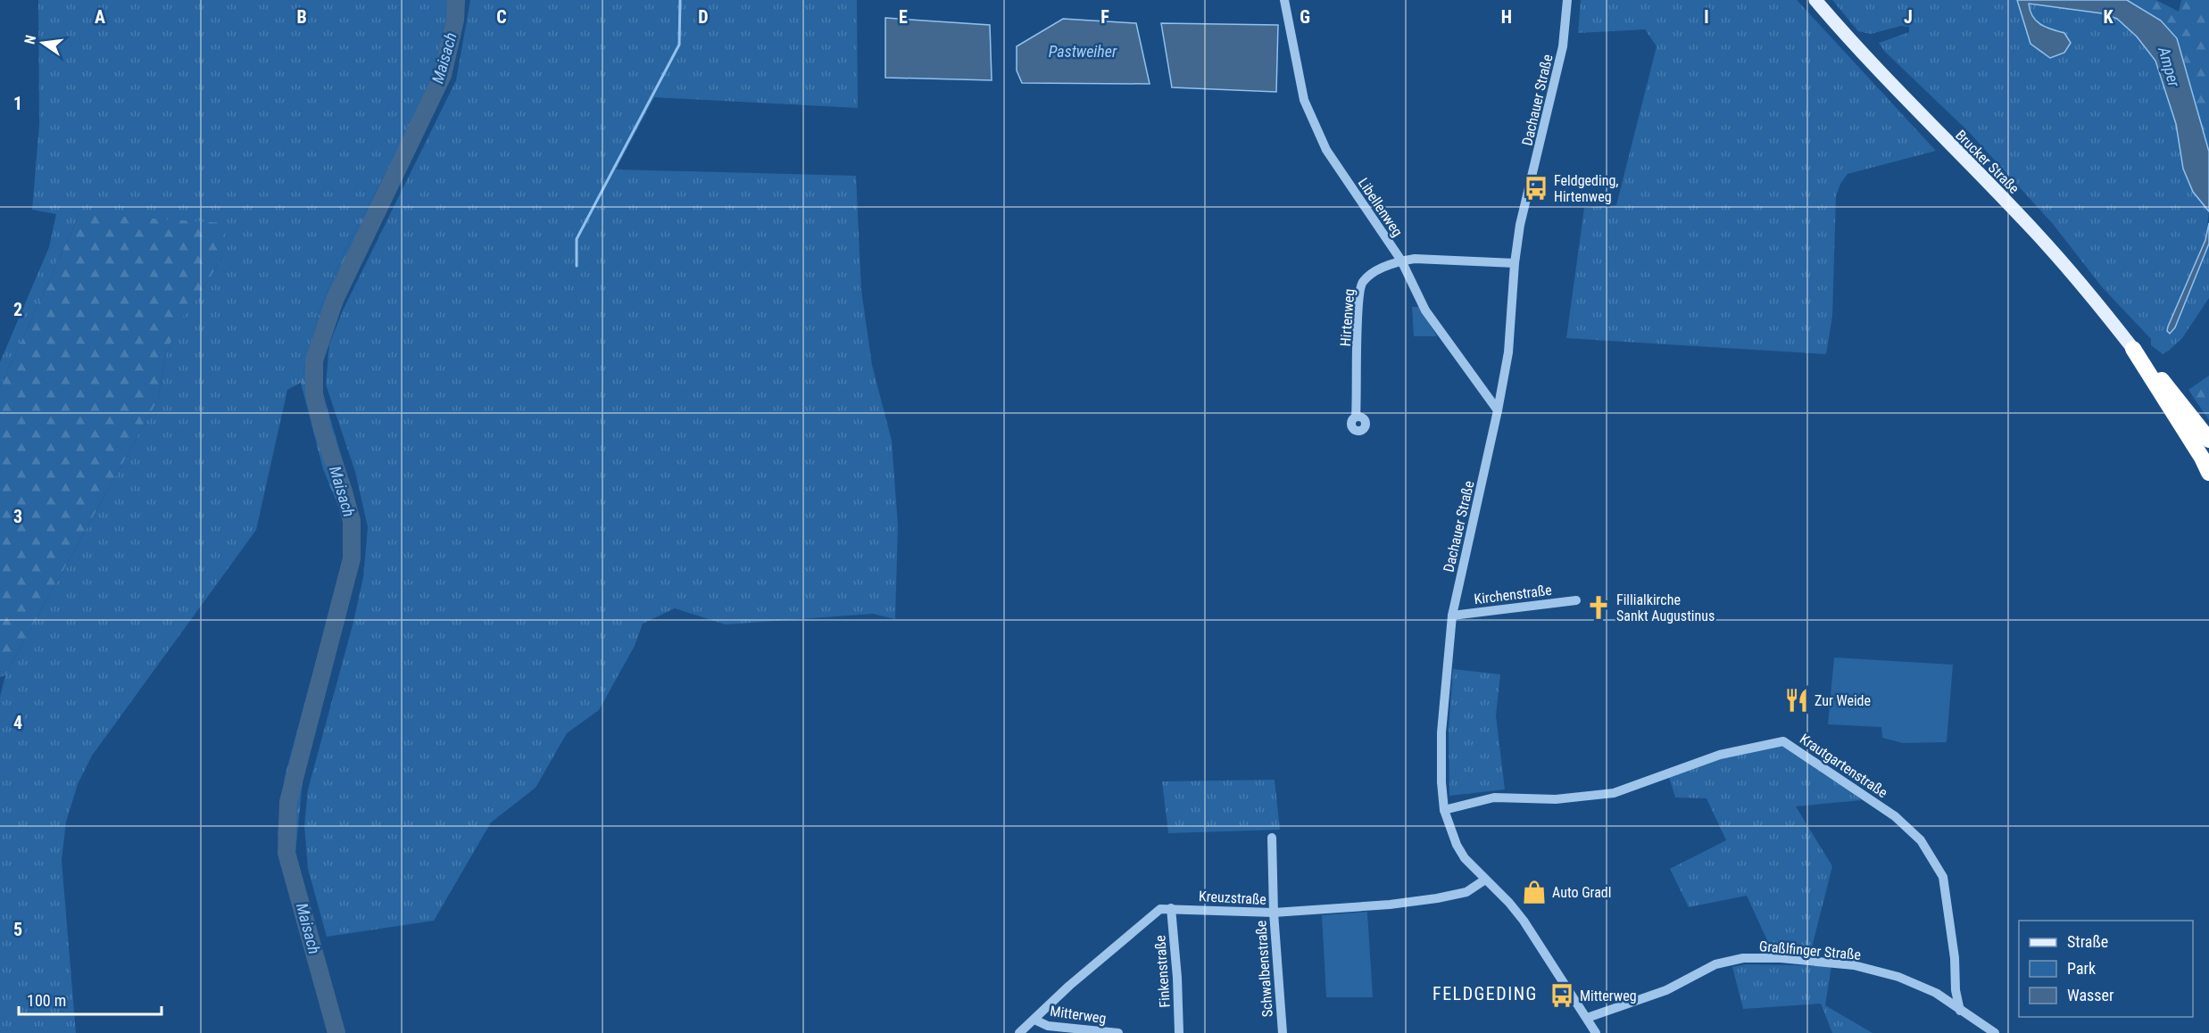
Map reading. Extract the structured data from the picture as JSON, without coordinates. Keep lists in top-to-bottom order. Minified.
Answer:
{"streets":{"main road":["Brucker Straße"],"street":["Dachauer Straße","Libellenweg","Hirtenweg","Kirchenstraße","Krautgartenstraße","Kreuzstraße","Graßlfinger Straße","Schwalbenstraße","Finkenstraße","Mitterweg"]},"crossings":[["Dachauer Straße","Libellenweg"],["Dachauer Straße","Hirtenweg"],["Dachauer Straße","Kirchenstraße"],["Dachauer Straße","Krautgartenstraße"],["Dachauer Straße","Kreuzstraße"],["Dachauer Straße","Graßlfinger Straße"],["Libellenweg","Hirtenweg"],["Krautgartenstraße","Graßlfinger Straße"],["Kreuzstraße","Schwalbenstraße"],["Kreuzstraße","Finkenstraße"],["Kreuzstraße","Mitterweg"]],"districts":["FELDGEDING"],"water":["Pastweiher","Maisach","Amper"],"places":{"bus stop":["Feldgeding, Hirtenweg","Mitterweg"],"church":["Fillialkirche Sankt Augustinus"],"restaurant":["Zur Weide"],"shop":["Auto Gradl"]},"legend":["Straße","Park","Wasser"],"scale_bar":"100 m","north":"left","grid":{"columns":["A","B","C","D","E","F","G","H","I","J","K"],"rows":["1","2","3","4","5"]}}
